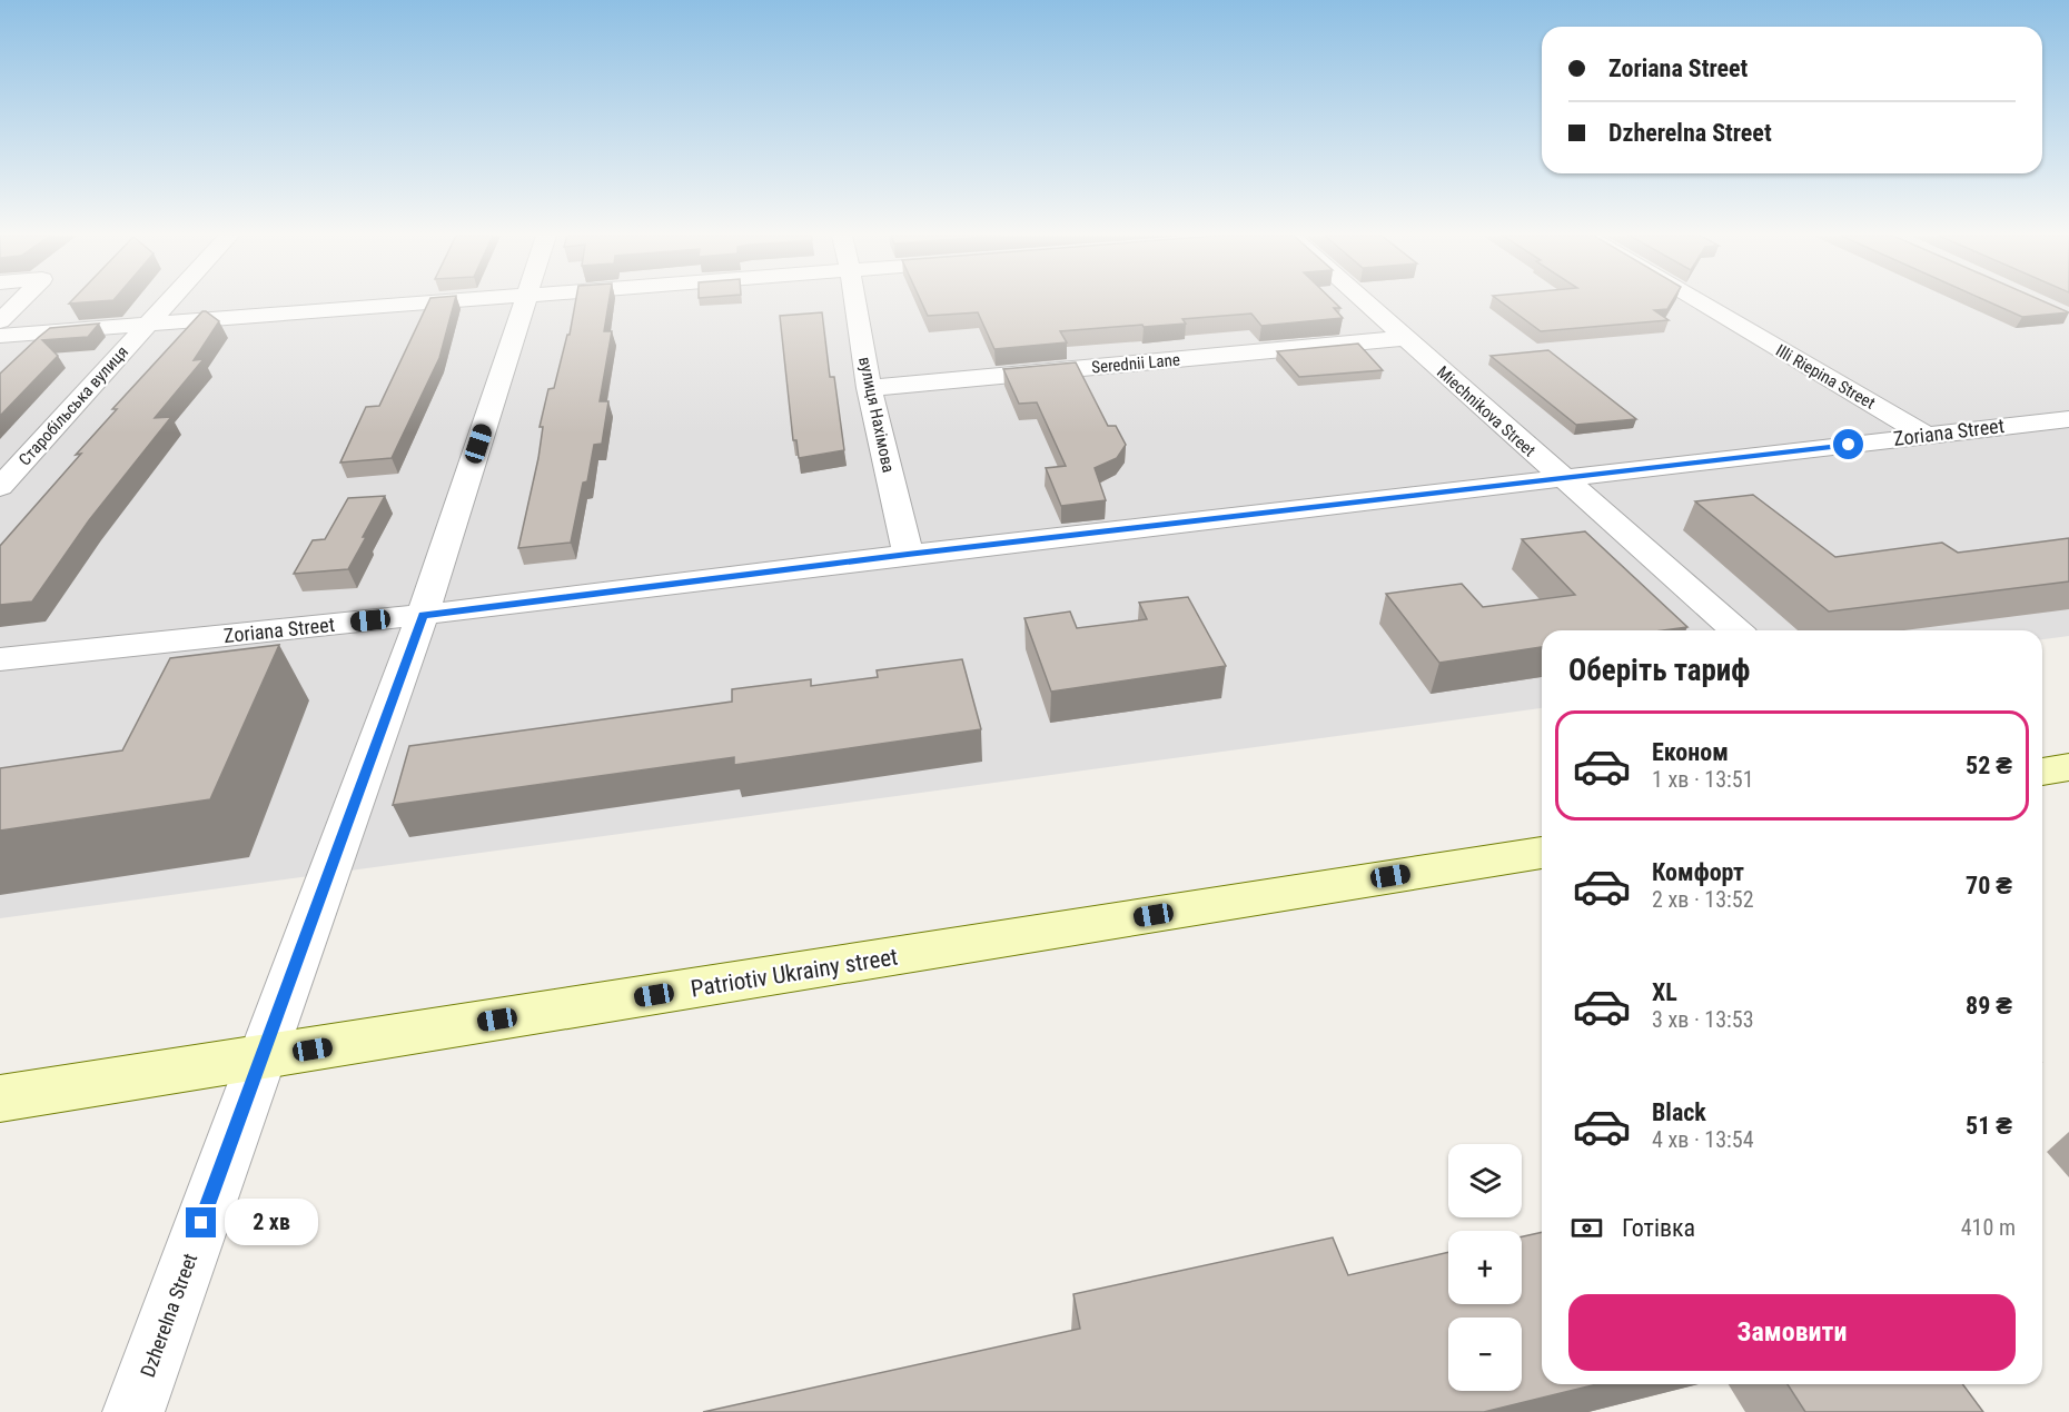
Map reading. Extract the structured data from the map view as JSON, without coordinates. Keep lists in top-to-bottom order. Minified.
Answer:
{"streets":{"main road":["Patriotiv Ukrainy street"],"street":["Serednii Lane","Illi Riepina Street","Старобільська вулиця","Miechnikova Street","вулиця Нахімова","Zoriana Street","Dzherelna Street"]},"crossings":[["Serednii Lane","Miechnikova Street"],["Serednii Lane","вулиця Нахімова"],["Illi Riepina Street","Zoriana Street"],["Miechnikova Street","Zoriana Street"],["вулиця Нахімова","Zoriana Street"],["Zoriana Street","Dzherelna Street"],["Patriotiv Ukrainy street","Dzherelna Street"]],"page":{"banner":["Zoriana Street","Dzherelna Street"],"heading":"Оберіть тариф","list":[{"name":"Економ","note":"1 хв · 13:51","value":"52 ₴"},{"name":"Комфорт","note":"2 хв · 13:52","value":"70 ₴"},{"name":"XL","note":"3 хв · 13:53","value":"89 ₴"},{"name":"Black","note":"4 хв · 13:54","value":"51 ₴"}],"map_buttons":["+","−"],"pay":["Готівка","410 m"],"bubble":"2 хв","buttons":"Замовити"}}
